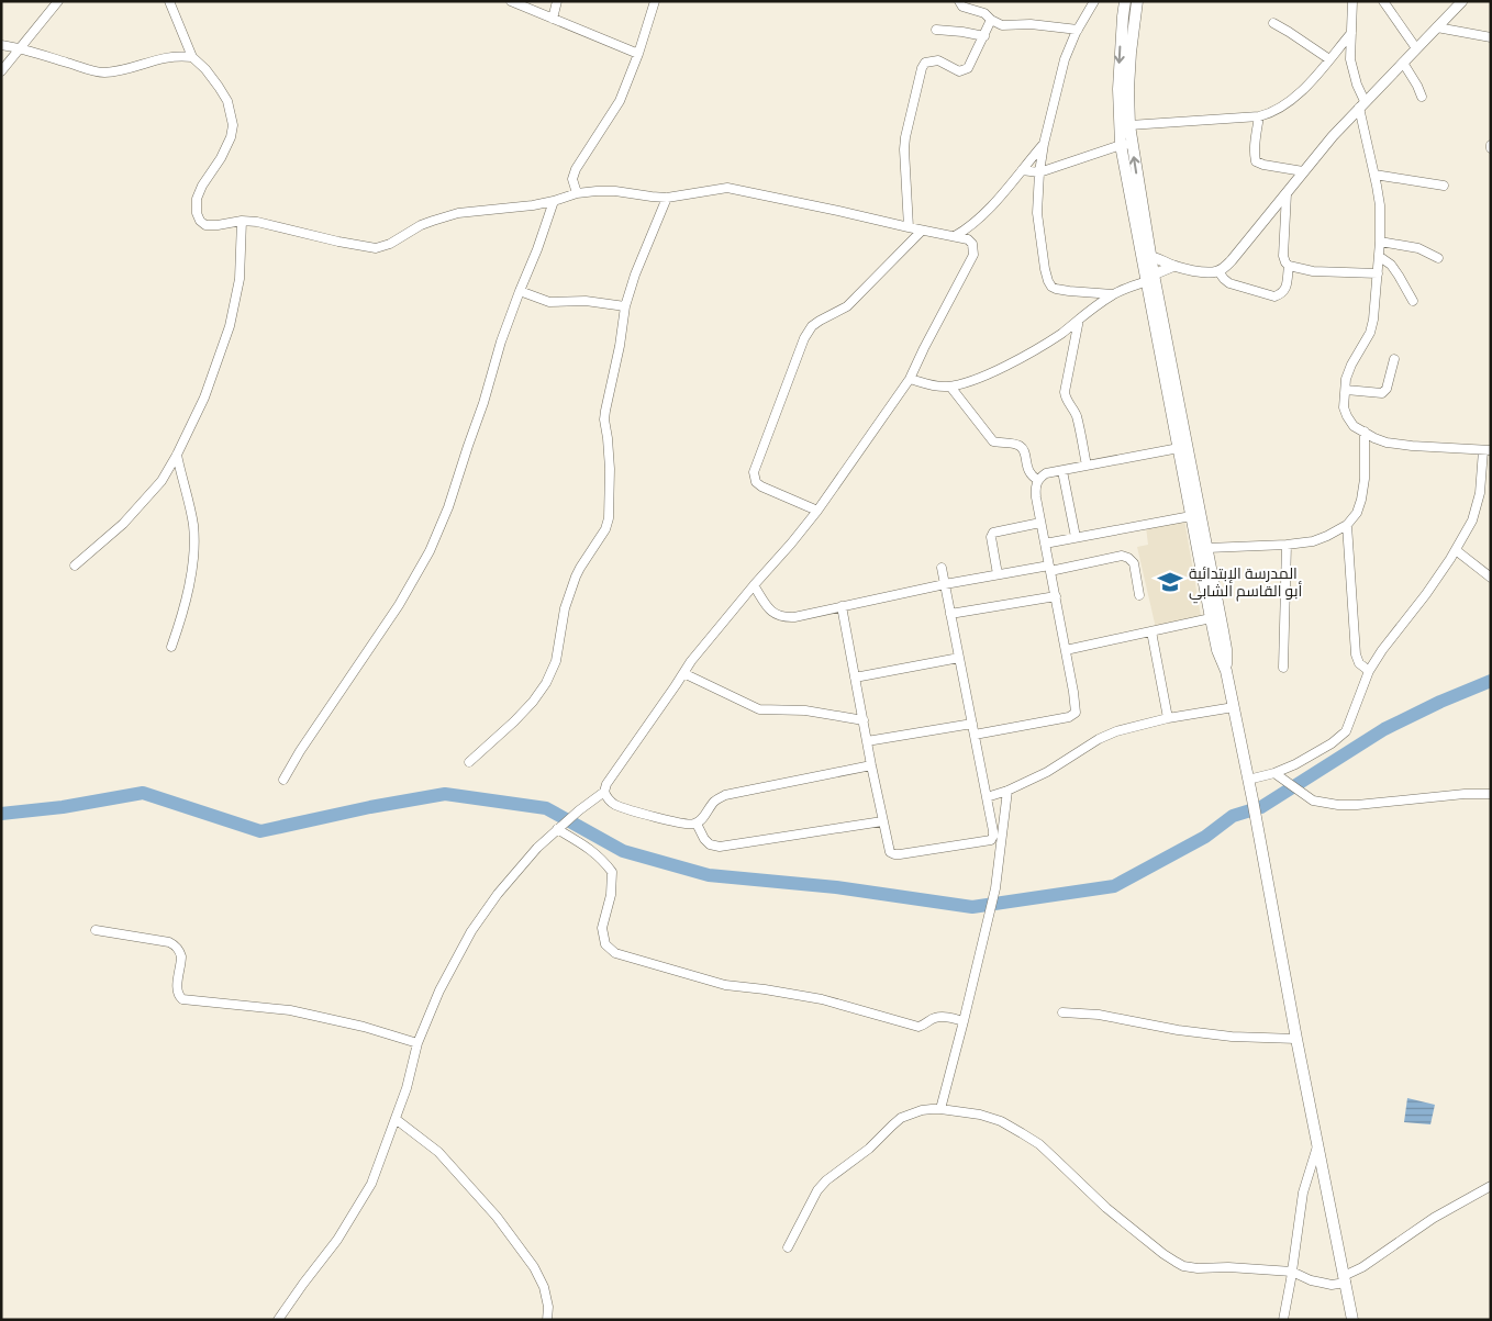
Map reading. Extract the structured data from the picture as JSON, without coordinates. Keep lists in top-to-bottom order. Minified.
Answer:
{"places":{"school or university":["المدرسة الإبتدائية أبو القاسم الشابي"]}}
